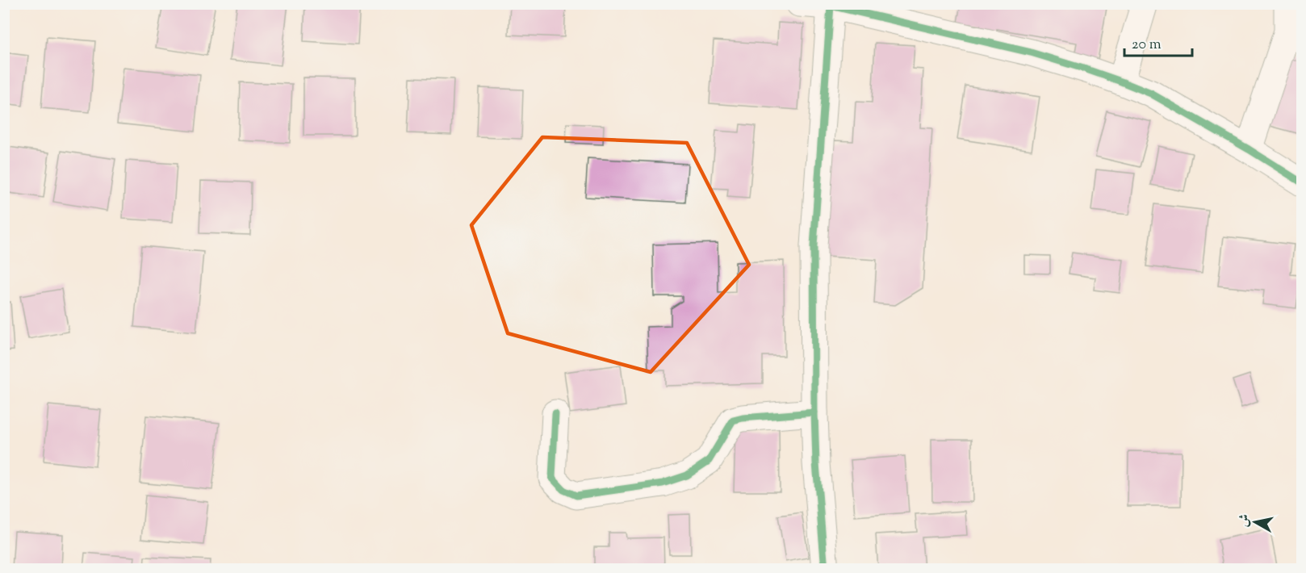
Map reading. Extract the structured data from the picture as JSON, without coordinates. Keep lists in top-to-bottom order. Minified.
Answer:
{"scale_bar":"20 m","north":"left"}
